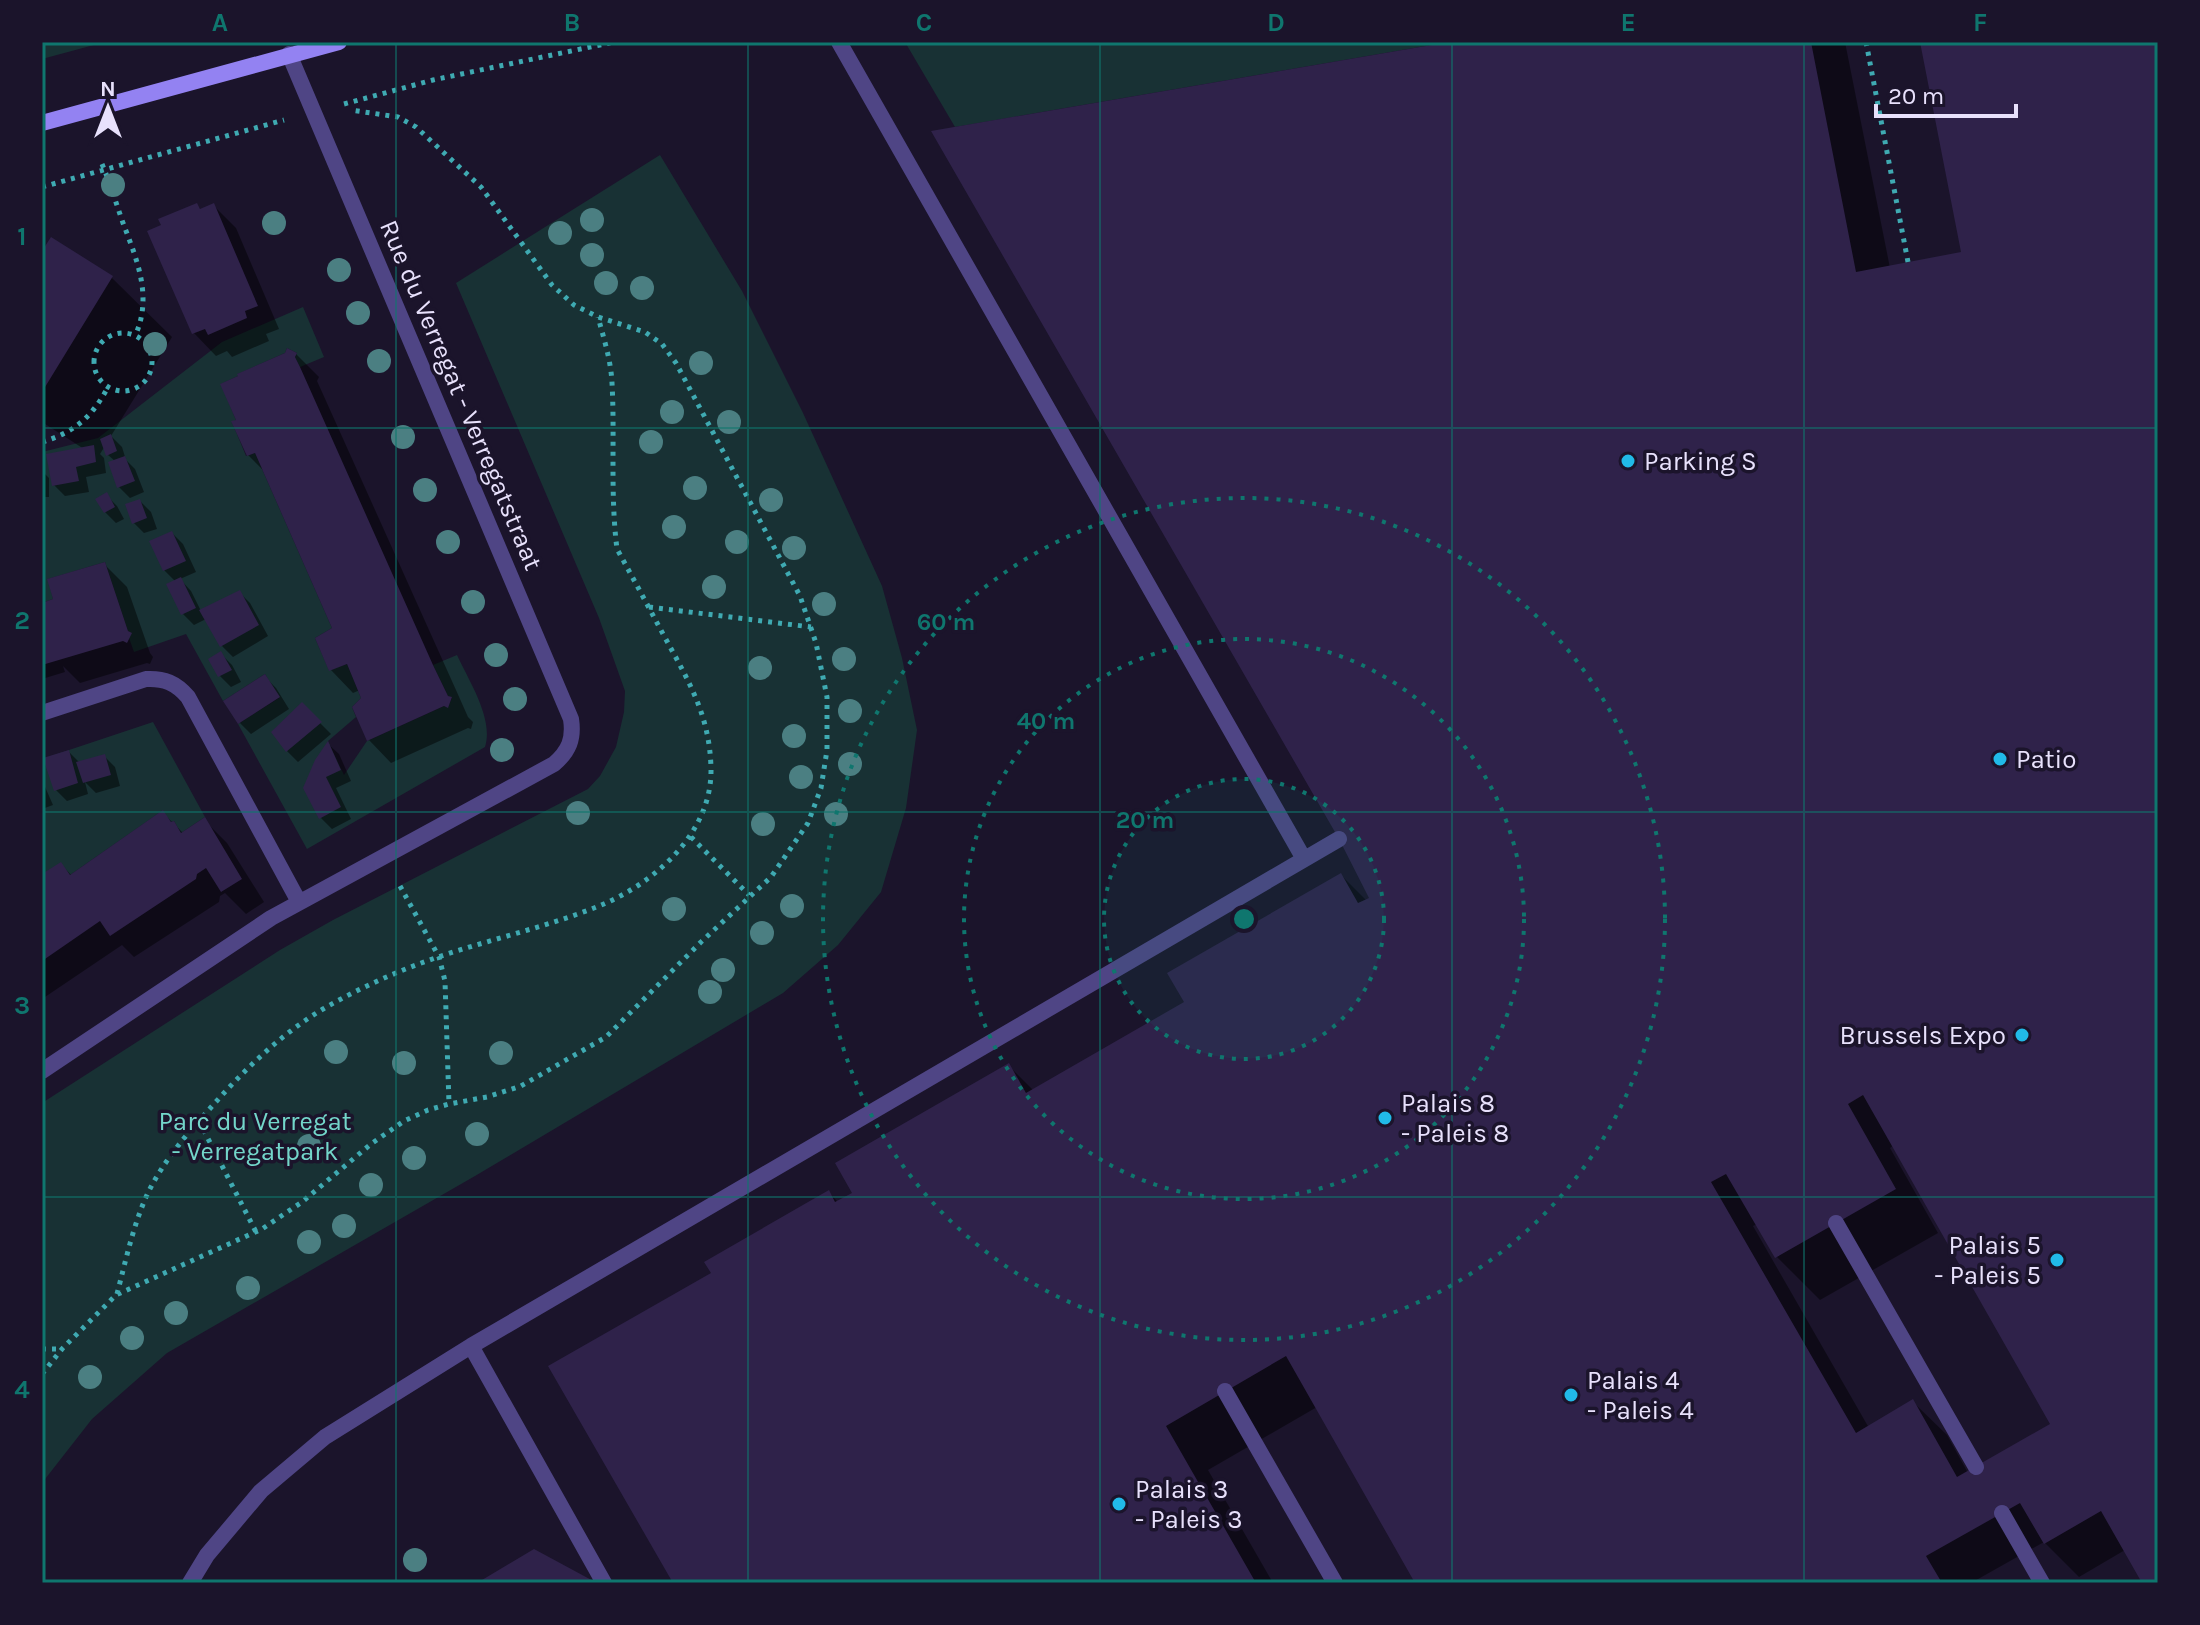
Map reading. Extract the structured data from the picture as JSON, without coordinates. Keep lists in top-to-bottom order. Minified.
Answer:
{"streets":{"street":["Rue du Verregat - Verregatstraat"]},"parks":["Parc du Verregat - Verregatpark"],"places":["Parking S","Patio","Brussels Expo","Palais 8 - Paleis 8","Palais 5 - Paleis 5","Palais 4 - Paleis 4","Palais 3 - Paleis 3"],"scale_bar":"20 m","north":"top","grid":{"columns":["A","B","C","D","E","F"],"rows":["1","2","3","4"]},"rings":["60 m","40 m","20 m"]}
